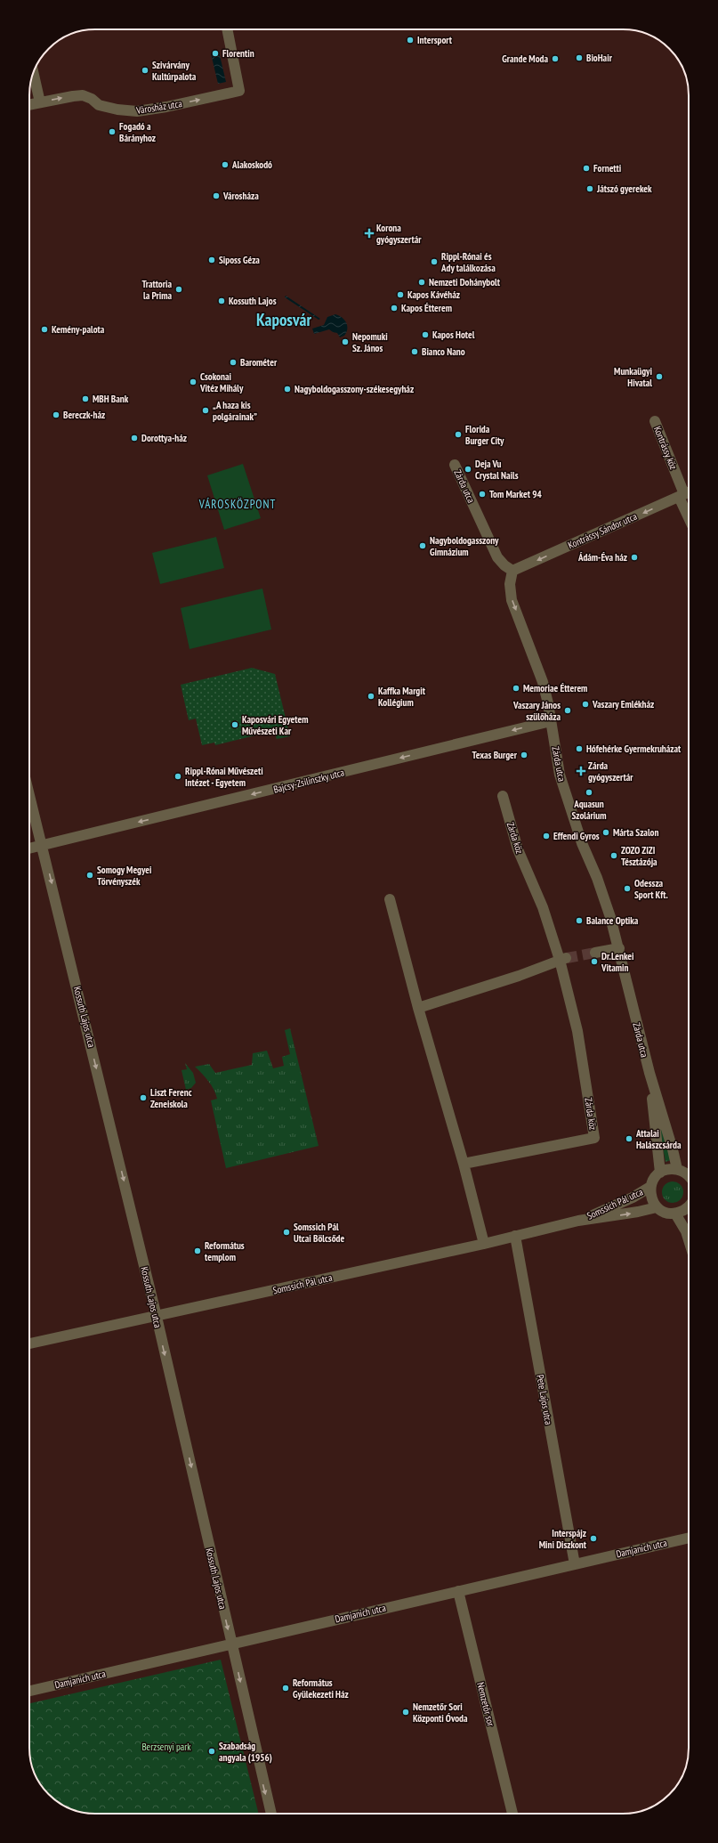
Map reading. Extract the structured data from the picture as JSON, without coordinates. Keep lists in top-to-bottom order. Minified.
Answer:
{"streets":{"street":["Városház utca","Kontrássy köz","Zárda utca","Kontrássy Sándor utca","Bajcsy-Zsilinszky utca","Zárda köz","Kossuth Lajos utca","Somssich Pál utca","Pete Lajos utca","Damjanich utca","Nemzetőr sor"]},"crossings":[["Kontrássy köz","Kontrássy Sándor utca"],["Zárda utca","Kontrássy Sándor utca"],["Zárda utca","Bajcsy-Zsilinszky utca"],["Bajcsy-Zsilinszky utca","Kossuth Lajos utca"],["Kossuth Lajos utca","Somssich Pál utca"],["Kossuth Lajos utca","Damjanich utca"],["Somssich Pál utca","Pete Lajos utca"],["Pete Lajos utca","Damjanich utca"],["Damjanich utca","Nemzetőr sor"]],"one_way":["Kontrássy Sándor utca","Bajcsy-Zsilinszky utca","Kossuth Lajos utca"],"districts":["Kaposvár","VÁROSKÖZPONT"],"parks":["Berzsenyi park"],"places":{"other":["Intersport","Florentin","BioHair","Grande Moda","Szivárvány Kultúrpalota","Fogadó a Bárányhoz","Alakoskodó","Fornetti","Játszó gyerekek","Városháza","Siposs Géza","Rippl-Rónai és Ady találkozása","Nemzeti Dohánybolt","Trattoria la Prima","Kapos Kávéház","Kossuth Lajos","Kapos Étterem","Kemény-palota","Kapos Hotel","Nepomuki Sz. János","Bianco Nano","Barométer","Munkaügyi Hivatal","Csokonai Vitéz Mihály","Nagyboldogasszony-székesegyház","MBH Bank","„A haza kis polgárainak”","Bereczk-ház","Florida Burger City","Dorottya-ház","Deja Vu Crystal Nails","Tom Market 94","Nagyboldogasszony Gimnázium","Ádám-Éva ház","Memoriae Étterem","Kaffka Margit Kollégium","Vaszary Emlékház","Vaszary János szülőháza","Kaposvári Egyetem Művészeti Kar","Hófehérke Gyermekruházat","Texas Burger","Rippl-Rónai Művészeti Intézet - Egyetem","Aquasun Szolárium","Márta Szalon","Effendi Gyros","ZOZO ZIZI Tésztázója","Somogy Megyei Törvényszék","Odessza Sport Kft.","Balance Optika","Dr.Lenkei Vitamin","Liszt Ferenc Zeneiskola","Attalai Halászcsárda","Somssich Pál Utcai Bölcsőde","Református templom","Interspájz Mini Diszkont","Református Gyülekezeti Ház","Nemzetőr Sori Központi Óvoda","Szabadság angyala (1956)"],"health":["Korona gyógyszertár","Zárda gyógyszertár"]}}
